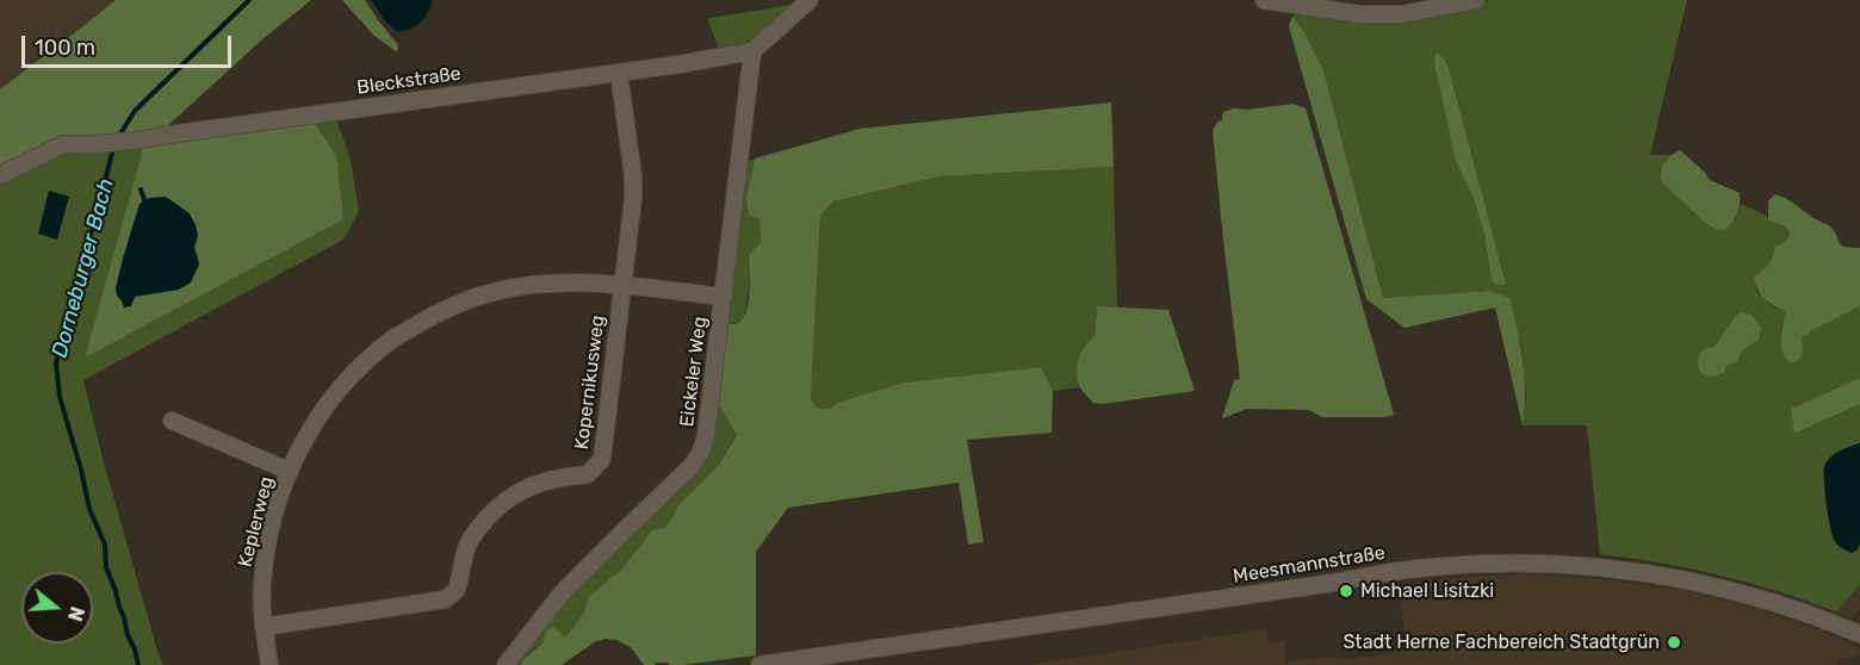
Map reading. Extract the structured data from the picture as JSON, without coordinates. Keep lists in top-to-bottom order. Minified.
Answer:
{"streets":{"street":["Bleckstraße","Eickeler Weg","Kopernikusweg","Keplerweg","Meesmannstraße"]},"crossings":[["Bleckstraße","Eickeler Weg"],["Bleckstraße","Kopernikusweg"],["Eickeler Weg","Keplerweg"],["Kopernikusweg","Keplerweg"]],"water":["Dorneburger Bach"],"places":["Michael Lisitzki","Stadt Herne Fachbereich Stadtgrün"],"scale_bar":"100 m","north":"right"}
